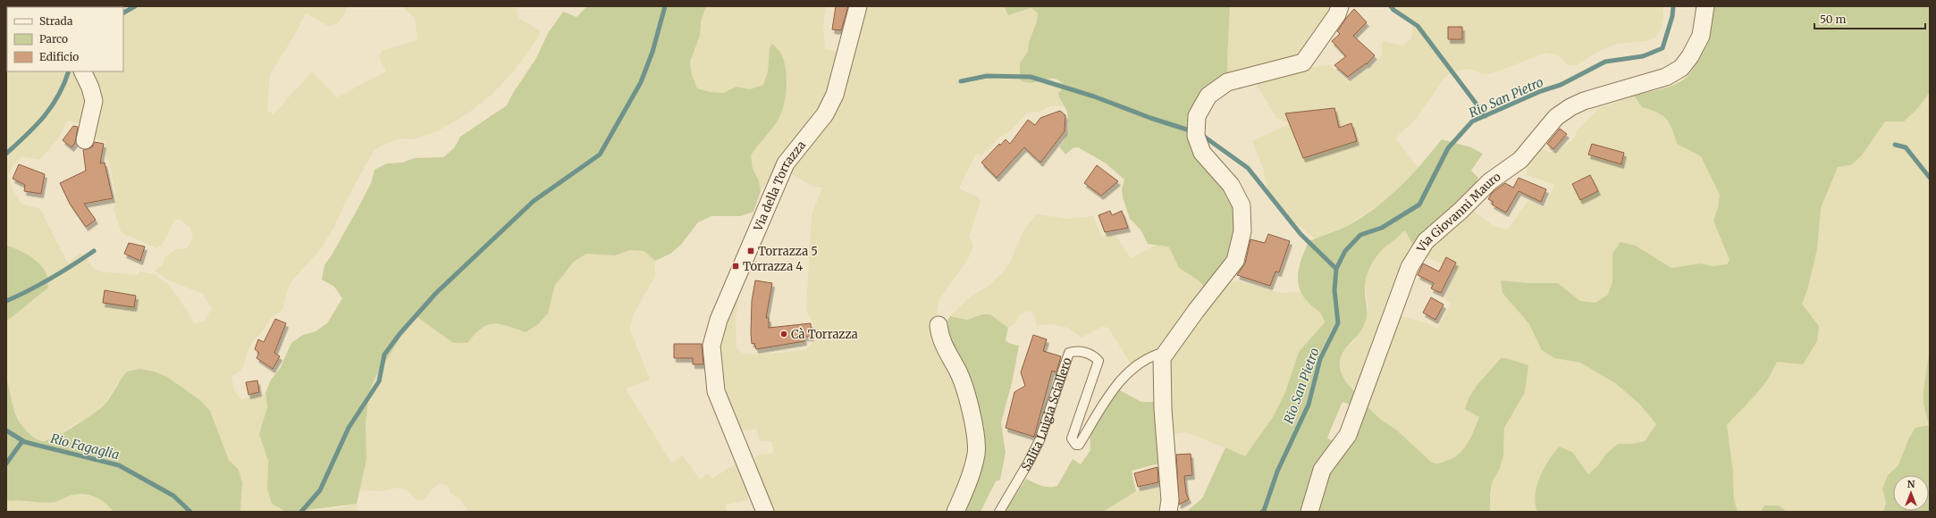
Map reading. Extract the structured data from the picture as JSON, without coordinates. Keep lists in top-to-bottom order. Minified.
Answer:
{"streets":{"street":["Via della Torrazza","Via Giovanni Mauro"],"lane":["Salita Luigia Sciallero"]},"water":["Rio San Pietro","Rio Fagaglia"],"places":{"transit":["Torrazza 5","Torrazza 4"],"other":["Cà Torrazza"]},"legend":["Strada","Parco","Edificio"],"scale_bar":"50 m","north":"top"}
